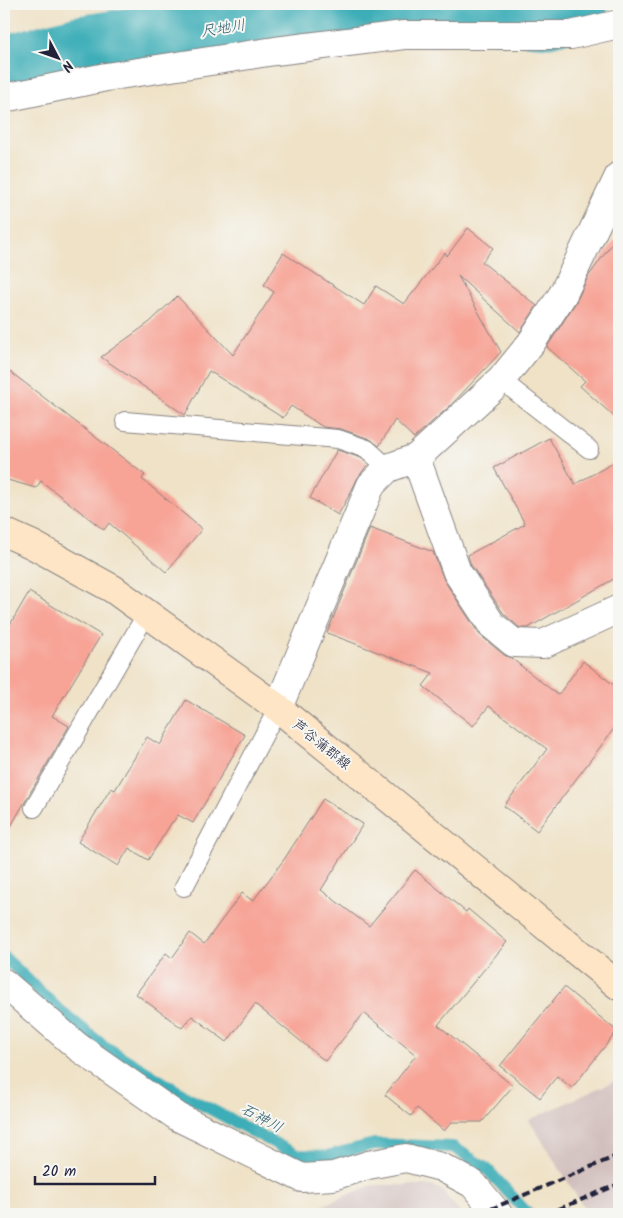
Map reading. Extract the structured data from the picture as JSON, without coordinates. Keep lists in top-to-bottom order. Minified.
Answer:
{"streets":{"main road":["芦谷蒲郡線"]},"water":["尺地川","石神川"],"scale_bar":"20 m","north":"bottom right"}
